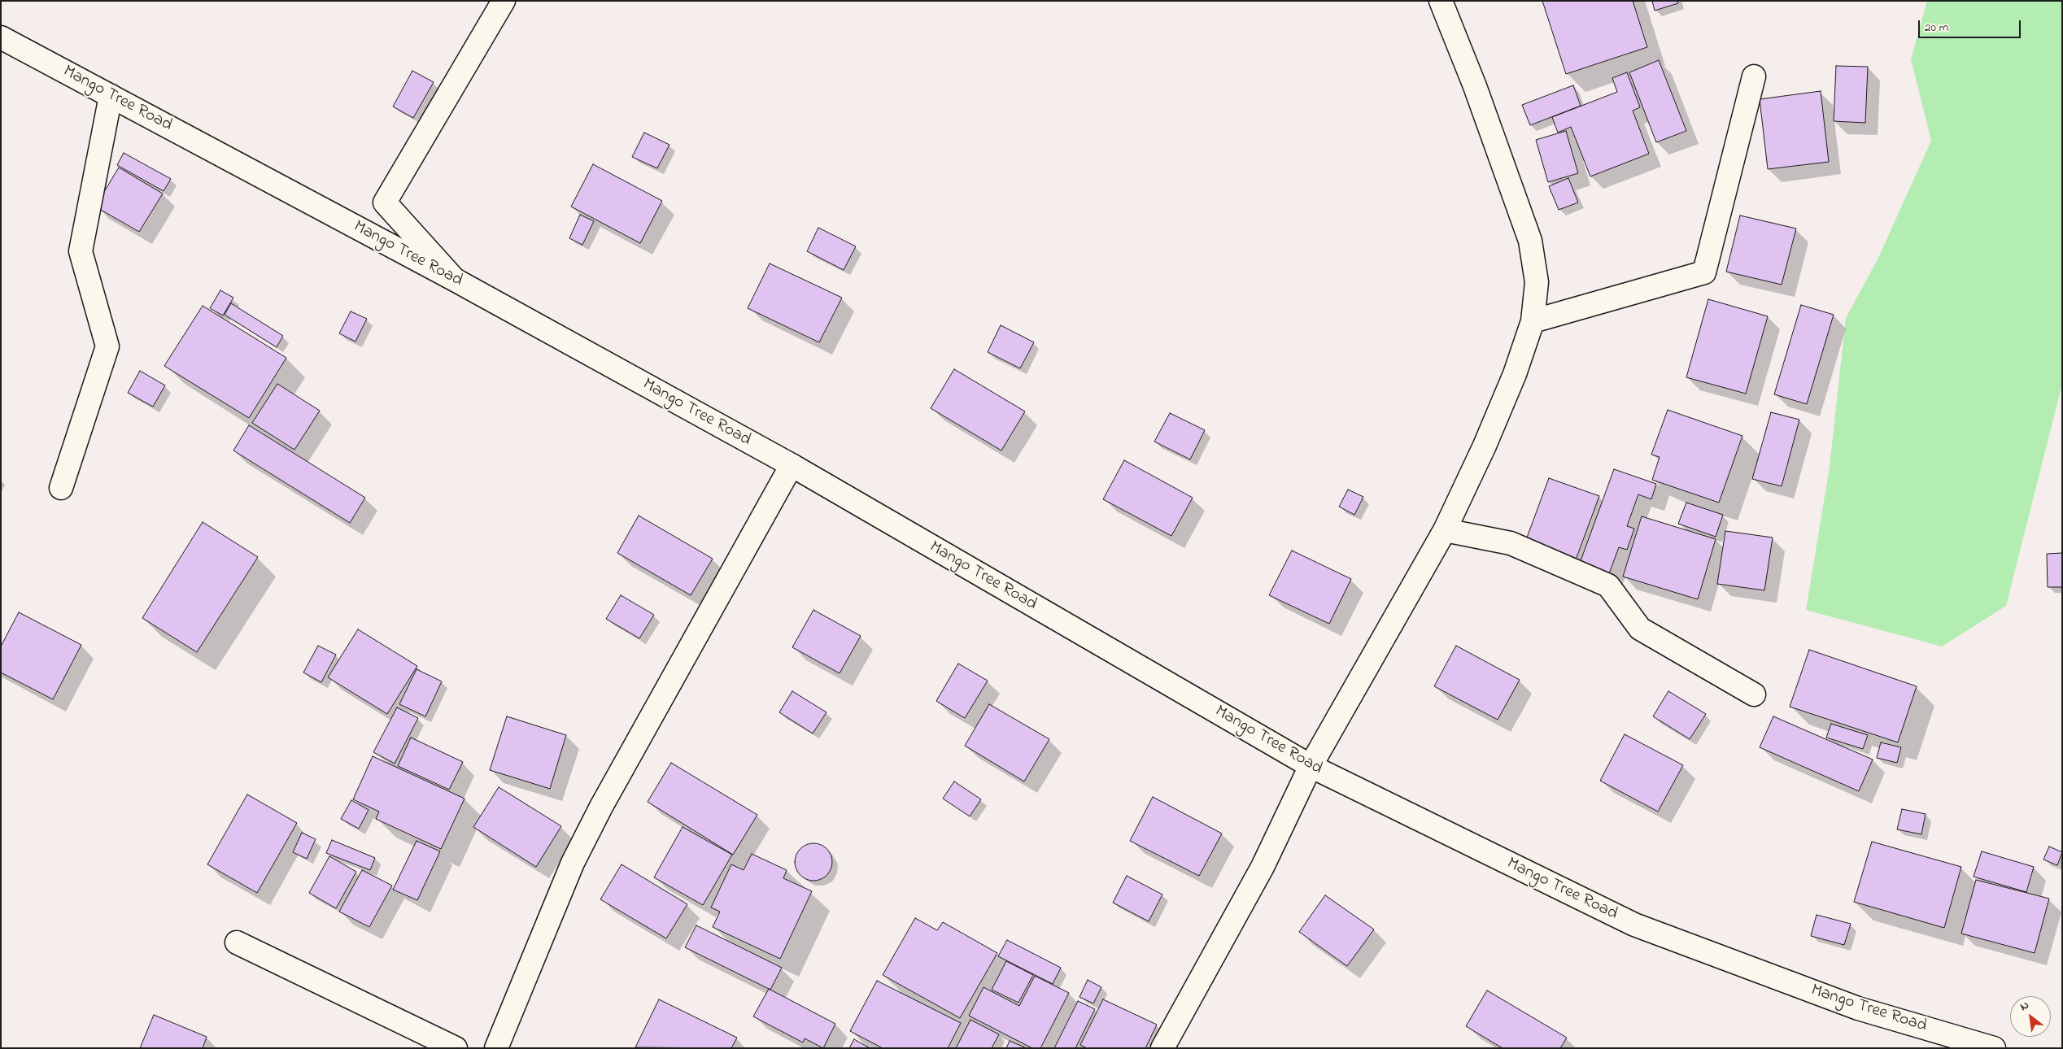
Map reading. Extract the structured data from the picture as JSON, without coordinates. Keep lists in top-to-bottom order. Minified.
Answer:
{"streets":{"street":["Mango Tree Road"]},"scale_bar":"20 m","north":"top left"}
